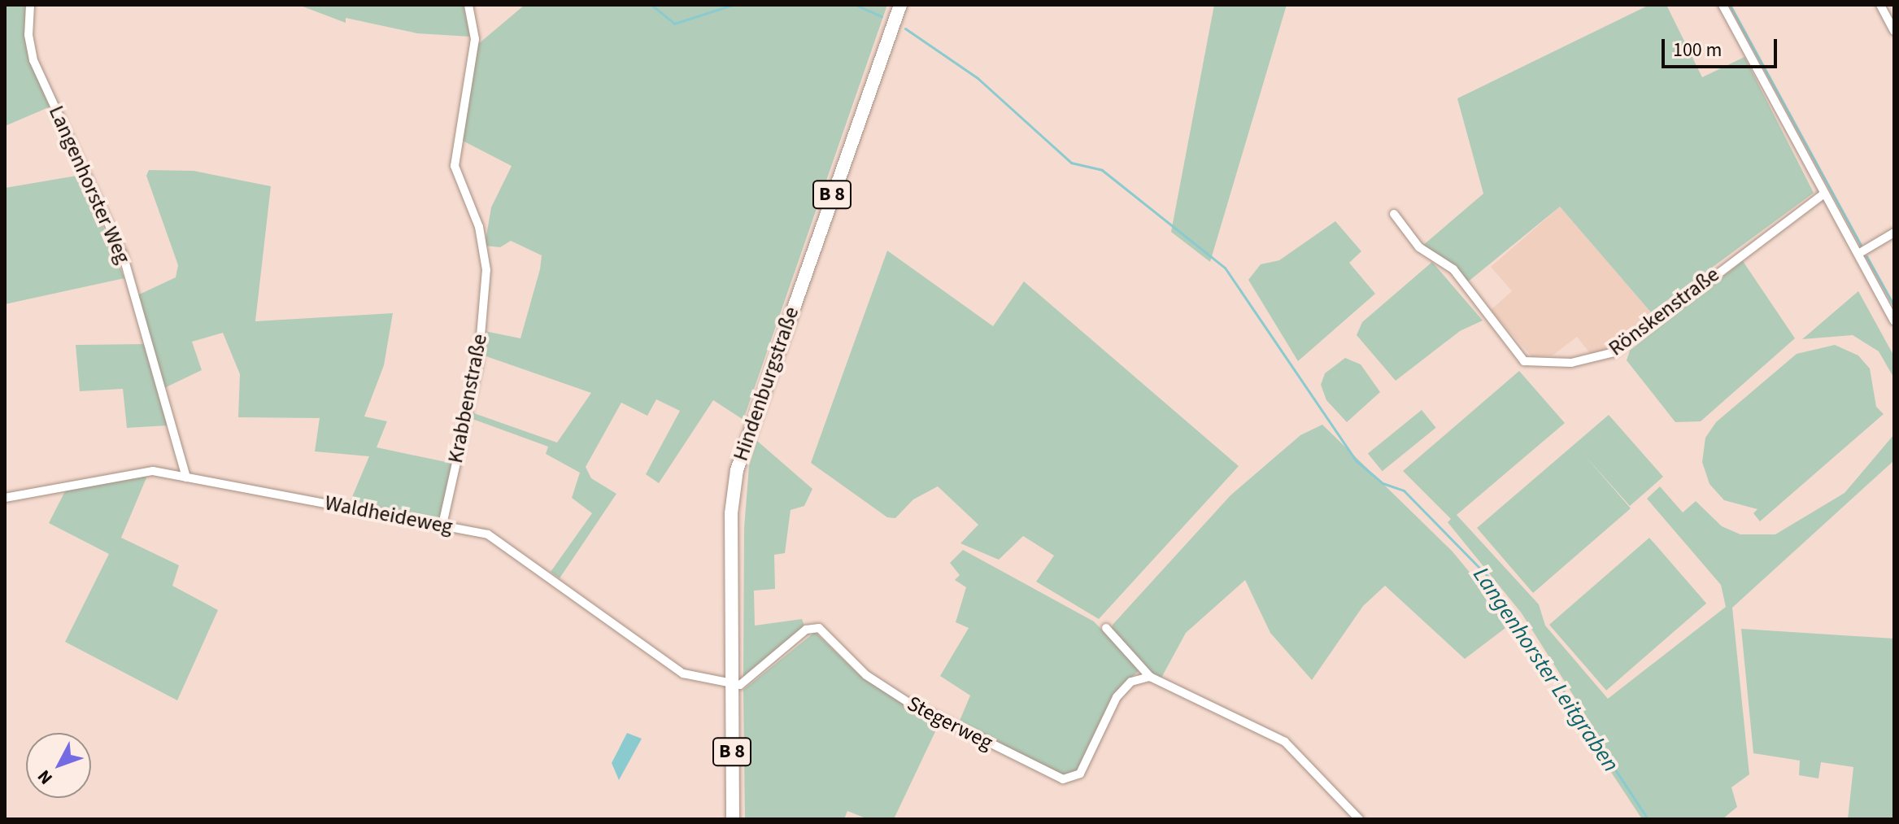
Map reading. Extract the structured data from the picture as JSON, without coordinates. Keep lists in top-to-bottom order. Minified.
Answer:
{"streets":{"main road":["B 8","Hindenburgstraße"],"street":["Langenhorster Weg","Rönskenstraße","Krabbenstraße","Waldheideweg","Stegerweg"]},"crossings":[["Langenhorster Weg","Waldheideweg"],["Hindenburgstraße","Waldheideweg"],["Hindenburgstraße","Stegerweg"],["Krabbenstraße","Waldheideweg"],["Waldheideweg","Stegerweg"]],"water":["Langenhorster Leitgraben"],"scale_bar":"100 m","north":"bottom left"}
